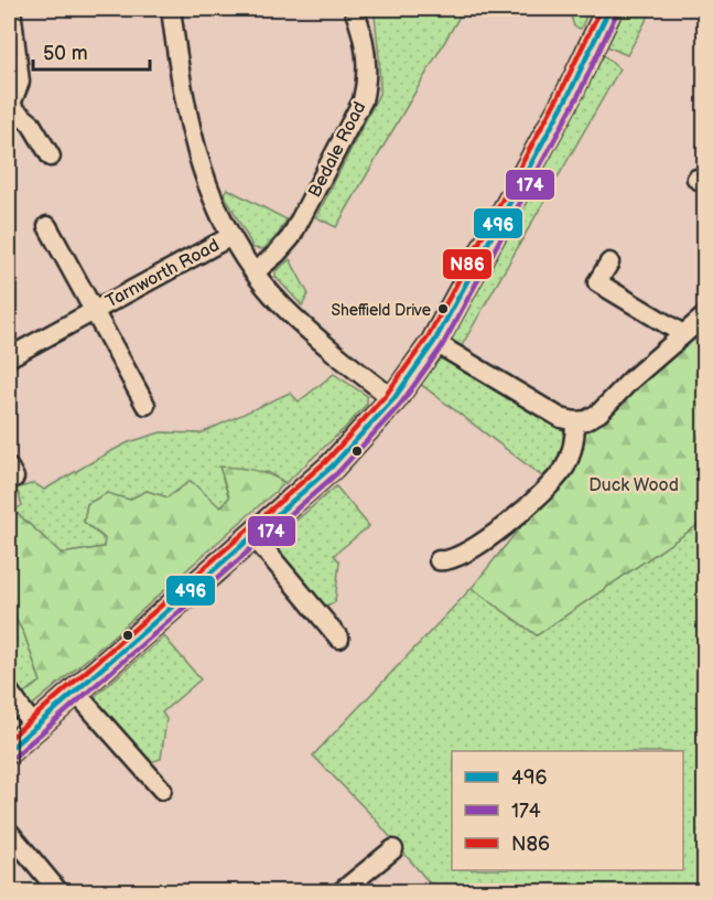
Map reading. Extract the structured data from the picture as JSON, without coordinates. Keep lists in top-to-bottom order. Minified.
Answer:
{"streets":{"street":["Bedale Road","Tarnworth Road"]},"parks":["Duck Wood"],"places":["Sheffield Drive"],"lines":["transit line 496","transit line N86","transit line 174"],"legend":["496","174","N86"],"scale_bar":"50 m"}
